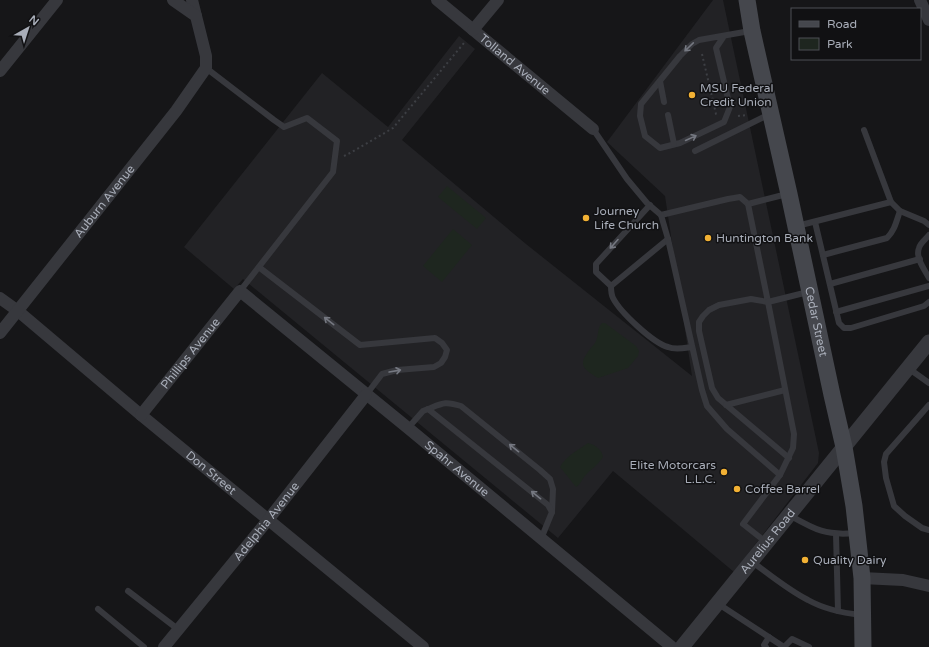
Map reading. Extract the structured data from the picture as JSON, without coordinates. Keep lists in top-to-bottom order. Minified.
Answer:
{"streets":{"main road":["Cedar Street"],"street":["Tolland Avenue","Auburn Avenue","Phillips Avenue","Spahr Avenue","Don Street","Adelphia Avenue","Aurelius Road"]},"crossings":[["Auburn Avenue","Don Street"],["Cedar Street","Aurelius Road"],["Phillips Avenue","Spahr Avenue"],["Phillips Avenue","Don Street"],["Spahr Avenue","Adelphia Avenue"],["Spahr Avenue","Aurelius Road"],["Don Street","Adelphia Avenue"]],"places":["MSU Federal Credit Union","Journey Life Church","Huntington Bank","Elite Motorcars L.L.C.","Coffee Barrel","Quality Dairy"],"legend":["Road","Park"],"north":"top right"}
